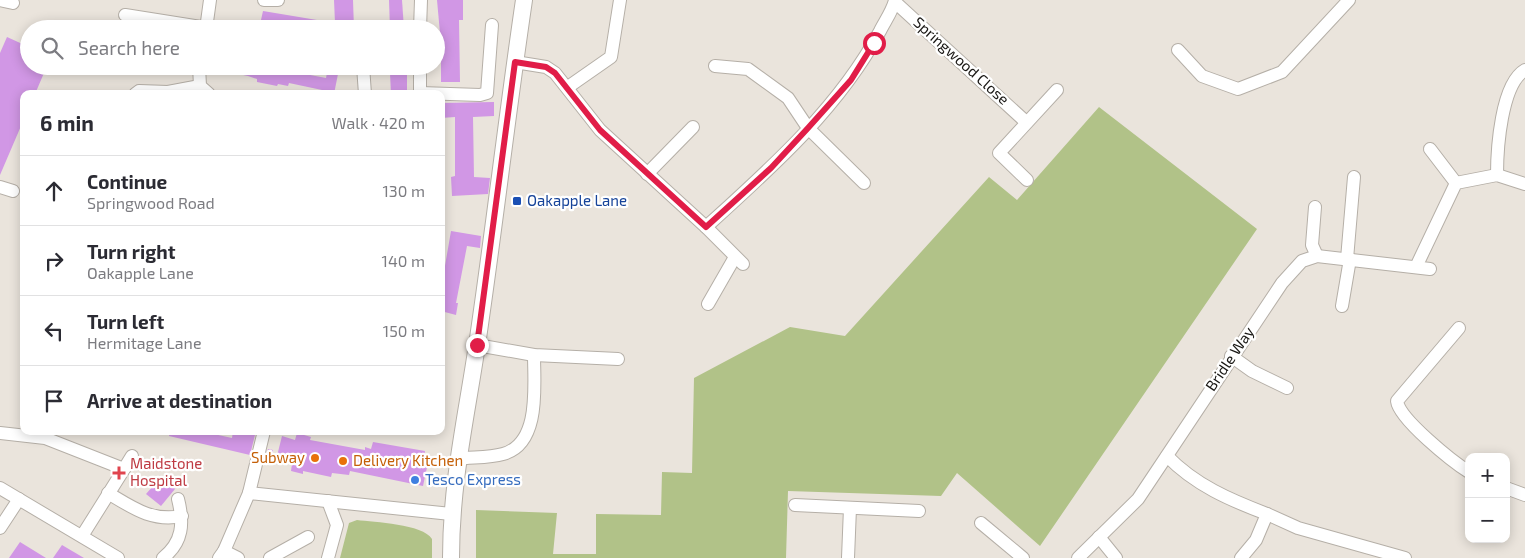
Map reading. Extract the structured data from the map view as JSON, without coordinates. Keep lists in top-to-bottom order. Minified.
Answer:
{"streets":{"street":["Springwood Close","Bridle Way"]},"places":{"transit":["Oakapple Lane"],"other":["Subway","Delivery Kitchen","Tesco Express"],"health":["Maidstone Hospital"]},"page":{"search":"Search here","heading":["6 min","Walk · 420 m"],"list":[["Continue","Springwood Road","130 m"],["Turn right","Oakapple Lane","140 m"],["Turn left","Hermitage Lane","150 m"],"Arrive at destination"],"map_buttons":["+","−"]}}
